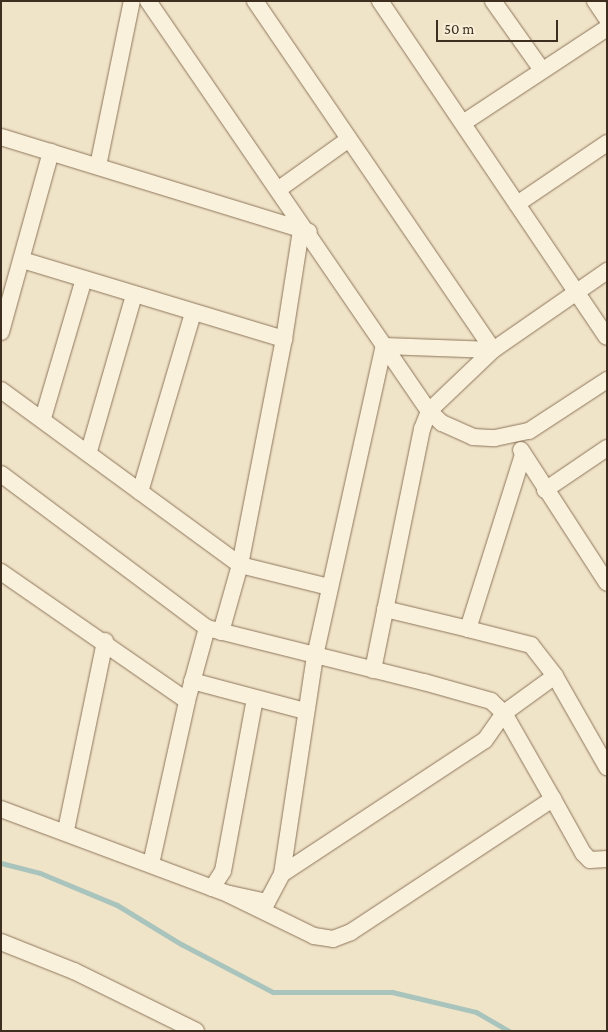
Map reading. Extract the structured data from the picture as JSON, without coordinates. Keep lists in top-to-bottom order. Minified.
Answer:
{"scale_bar":"50 m"}
